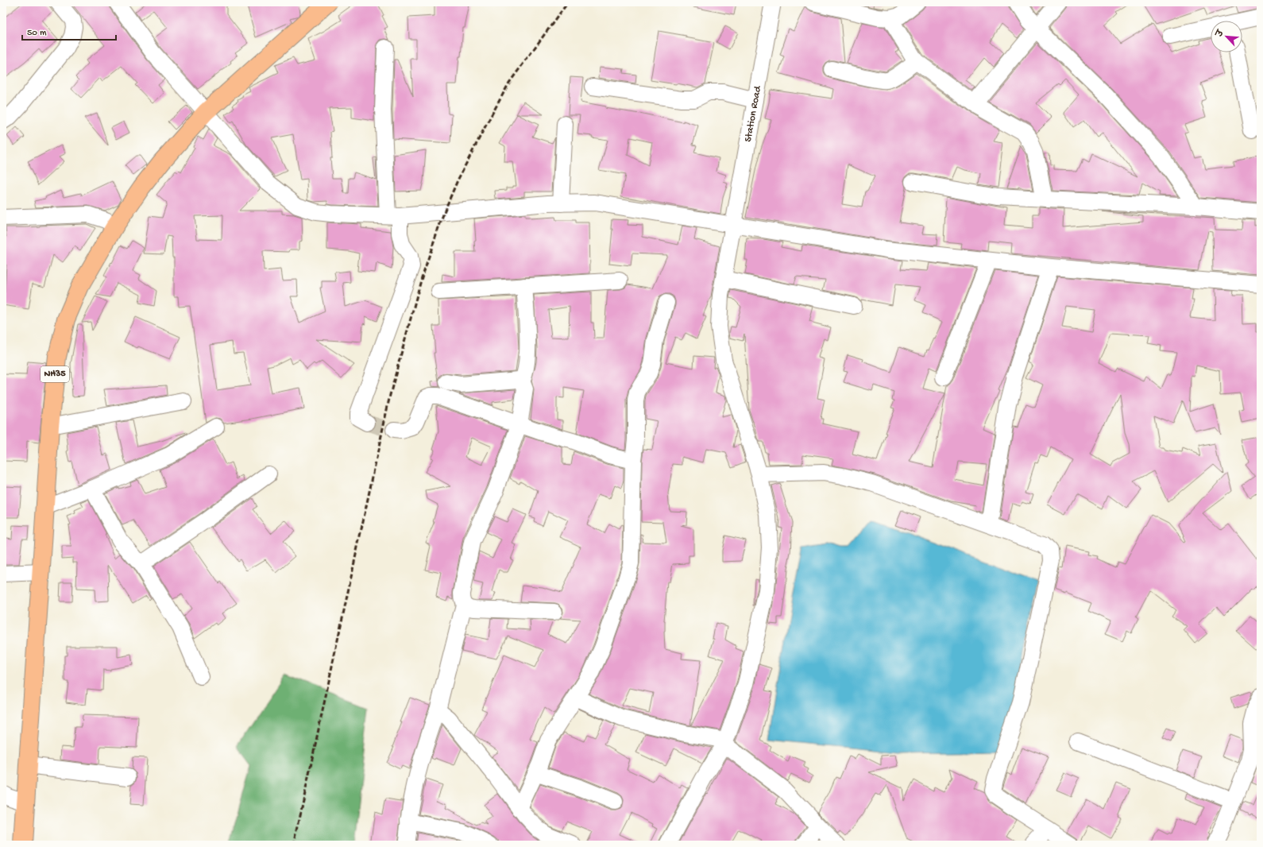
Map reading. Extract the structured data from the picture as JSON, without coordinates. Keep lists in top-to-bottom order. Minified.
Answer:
{"streets":{"highway":["NH35"],"street":["Station Road"]},"scale_bar":"50 m","north":"top left"}
